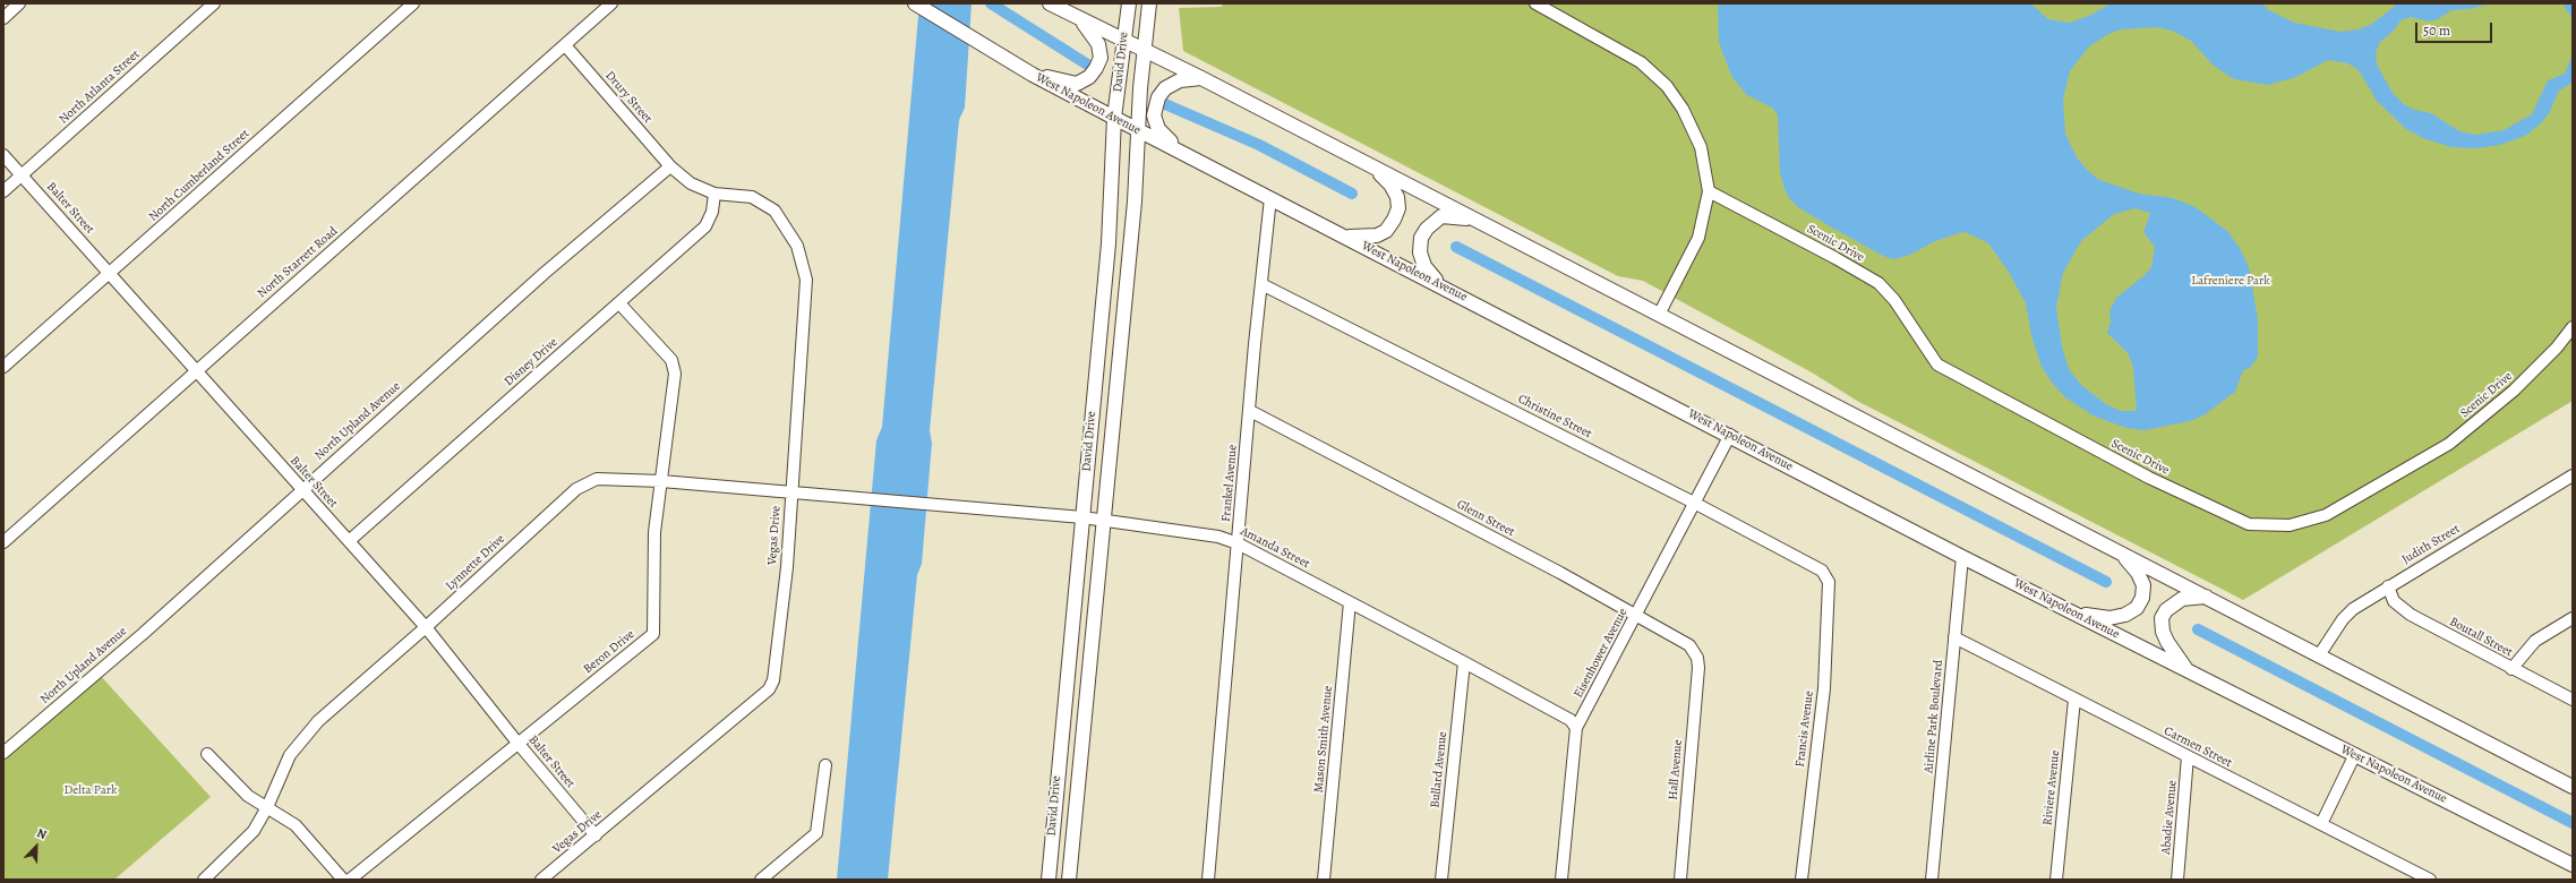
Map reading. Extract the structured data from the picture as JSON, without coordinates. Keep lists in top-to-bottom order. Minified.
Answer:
{"streets":{"main road":["David Drive","West Napoleon Avenue"],"street":["North Atlanta Street","Drury Street","North Cumberland Street","Balter Street","Scenic Drive","North Starrett Road","Disney Drive","Christine Street","North Upland Avenue","Frankel Avenue","Glenn Street","Vegas Drive","Judith Street","Amanda Street","Lynnette Drive","Boutall Street","Beron Drive","Eisenhower Avenue","Airline Park Boulevard","Francis Avenue","Mason Smith Avenue","Carmen Street","Bullard Avenue","Hall Avenue","Riviere Avenue","Abadie Avenue"]},"crossings":[["David Drive","West Napoleon Avenue"],["David Drive","Amanda Street"],["North Atlanta Street","Balter Street"],["Drury Street","North Starrett Road"],["Drury Street","North Upland Avenue"],["Drury Street","Vegas Drive"],["West Napoleon Avenue","Frankel Avenue"],["West Napoleon Avenue","Eisenhower Avenue"],["West Napoleon Avenue","Airline Park Boulevard"],["North Cumberland Street","Balter Street"],["Balter Street","North Starrett Road"],["Balter Street","Disney Drive"],["Balter Street","North Upland Avenue"],["Balter Street","Vegas Drive"],["Balter Street","Lynnette Drive"],["Balter Street","Beron Drive"],["Disney Drive","Vegas Drive"],["Disney Drive","Beron Drive"],["Christine Street","Frankel Avenue"],["Christine Street","Eisenhower Avenue"],["Christine Street","Francis Avenue"],["North Upland Avenue","Vegas Drive"],["Frankel Avenue","Glenn Street"],["Frankel Avenue","Amanda Street"],["Glenn Street","Eisenhower Avenue"],["Glenn Street","Hall Avenue"],["Vegas Drive","Lynnette Drive"],["Judith Street","Boutall Street"],["Amanda Street","Lynnette Drive"],["Amanda Street","Eisenhower Avenue"],["Amanda Street","Mason Smith Avenue"],["Amanda Street","Bullard Avenue"],["Lynnette Drive","Beron Drive"],["Airline Park Boulevard","Carmen Street"],["Carmen Street","Riviere Avenue"],["Carmen Street","Abadie Avenue"]],"parks":["Lafreniere Park","Delta Park"],"scale_bar":"50 m","north":"top right"}
